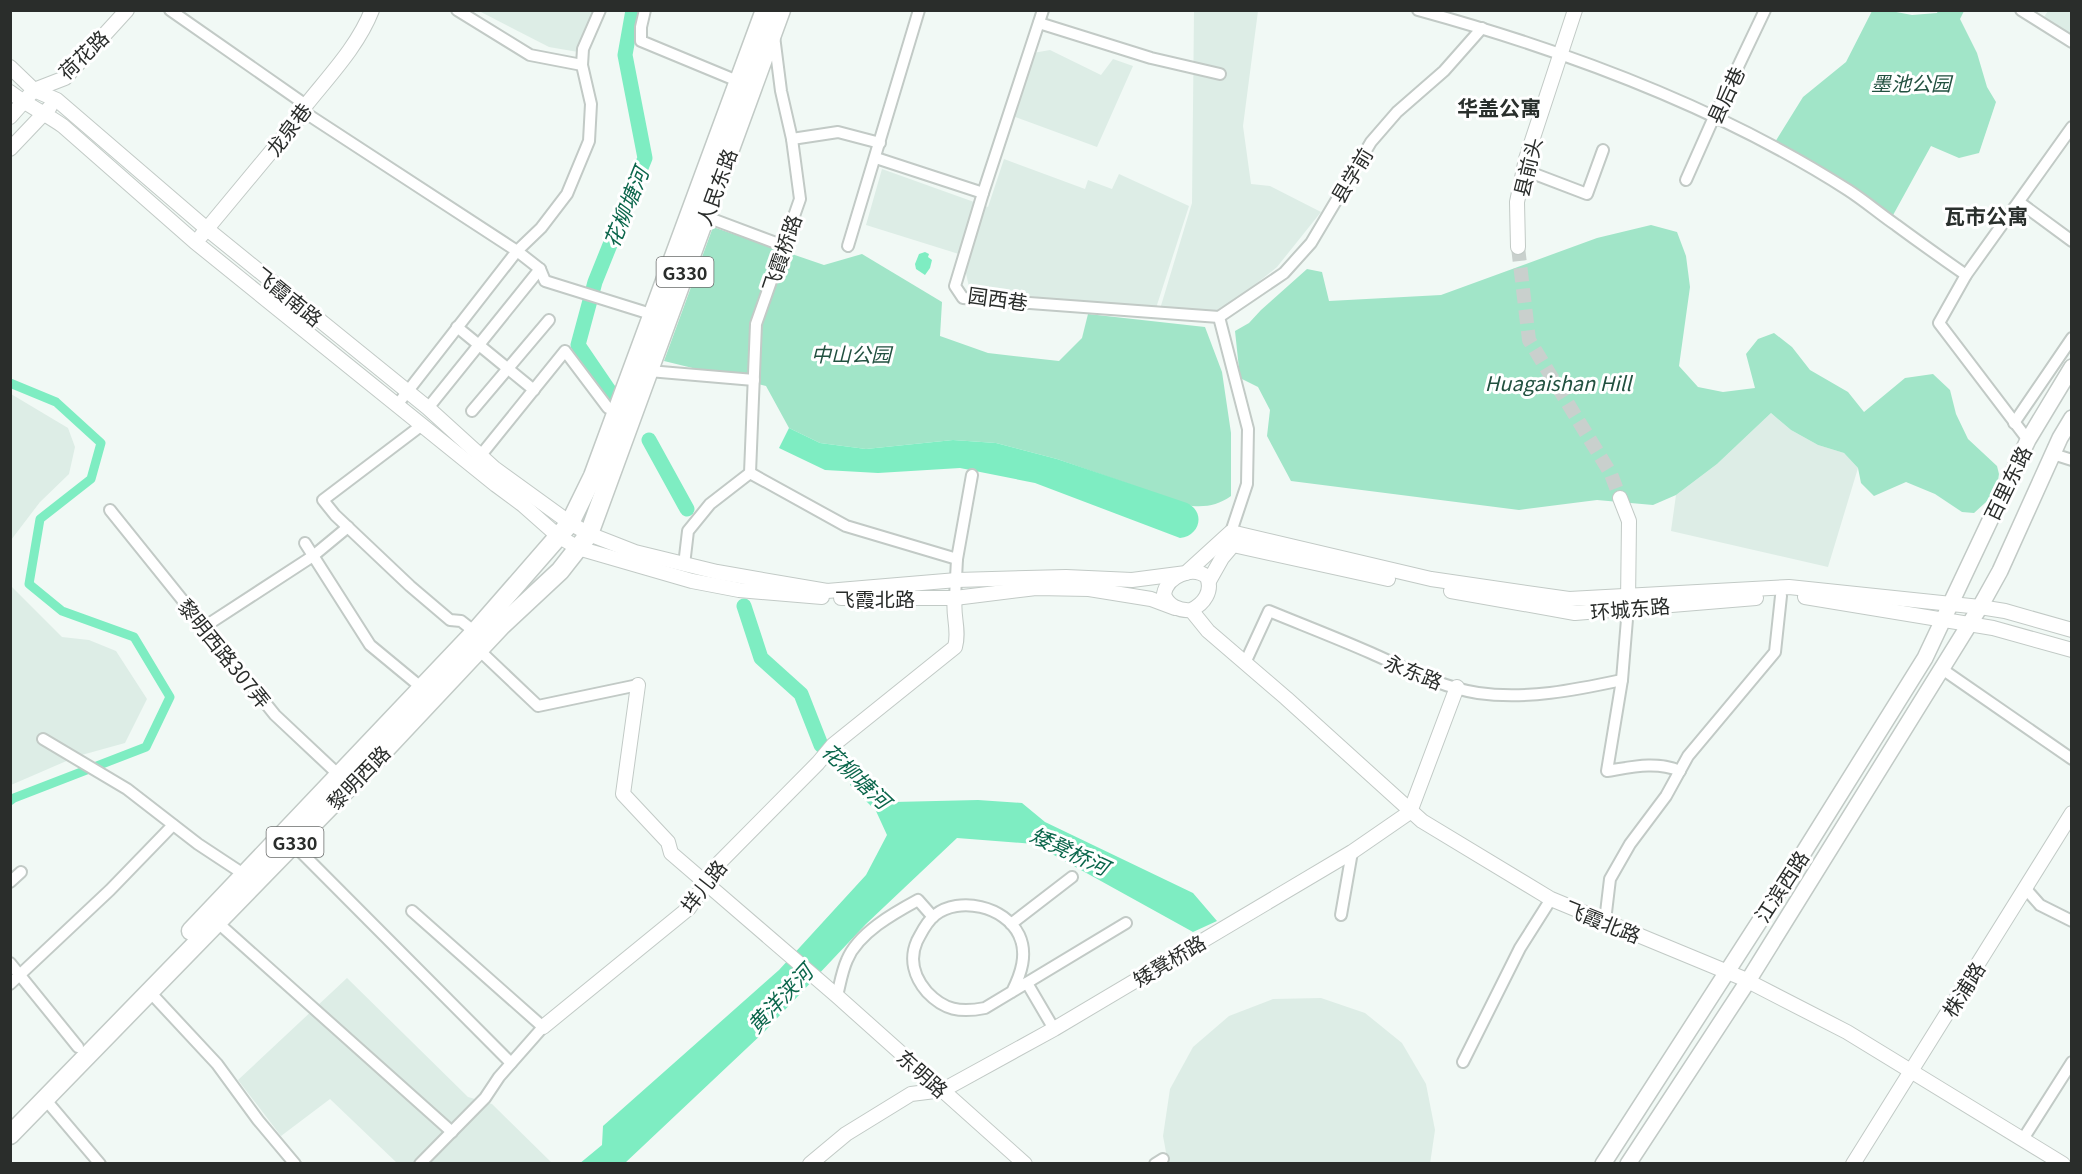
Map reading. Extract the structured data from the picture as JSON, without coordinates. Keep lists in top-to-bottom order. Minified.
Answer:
{"streets":{"highway":["人民东路","G330","黎明西路"],"main road":["荷花路","龙泉巷","县前头","飞霞南路","百里东路","飞霞北路","环城东路","垟儿路","江滨西路","矮凳桥路","株浦路","东明路"],"street":["县后巷","县学前","飞霞桥路","园西巷","黎明西路307弄","永东路"]},"crossings":[["荷花路","飞霞南路"],["龙泉巷","飞霞南路"],["县学前","园西巷"],["人民东路","飞霞桥路"],["人民东路","G330"],["人民东路","飞霞南路"],["人民东路","飞霞北路"],["人民东路","黎明西路"],["G330","飞霞北路"],["G330","黎明西路"],["飞霞南路","飞霞北路"],["飞霞南路","黎明西路"],["百里东路","环城东路"],["百里东路","江滨西路"],["飞霞北路","永东路"],["飞霞北路","黎明西路"],["飞霞北路","垟儿路"],["飞霞北路","江滨西路"],["飞霞北路","矮凳桥路"],["飞霞北路","株浦路"],["环城东路","江滨西路"],["黎明西路307弄","黎明西路"],["垟儿路","东明路"],["矮凳桥路","东明路"]],"districts":["华盖公寓","瓦市公寓"],"water":["花柳塘河","矮凳桥河","黄洋浃河"],"parks":["墨池公园","中山公园","Huagaishan Hill"]}
